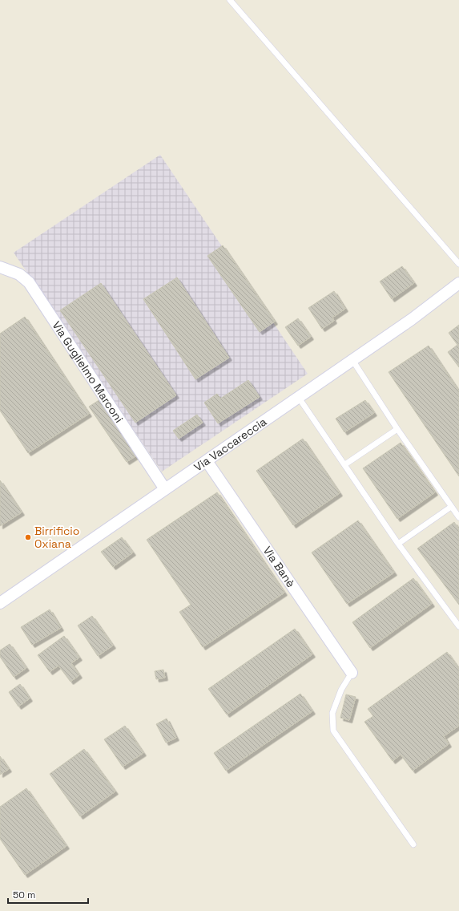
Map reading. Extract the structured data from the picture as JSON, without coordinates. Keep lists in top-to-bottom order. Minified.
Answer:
{"streets":{"street":["Via Guglielmo Marconi","Via Vaccareccia","Via Banè"]},"crossings":[["Via Guglielmo Marconi","Via Vaccareccia"],["Via Vaccareccia","Via Banè"]],"places":["Birrificio Oxiana"],"scale_bar":"50 m"}
